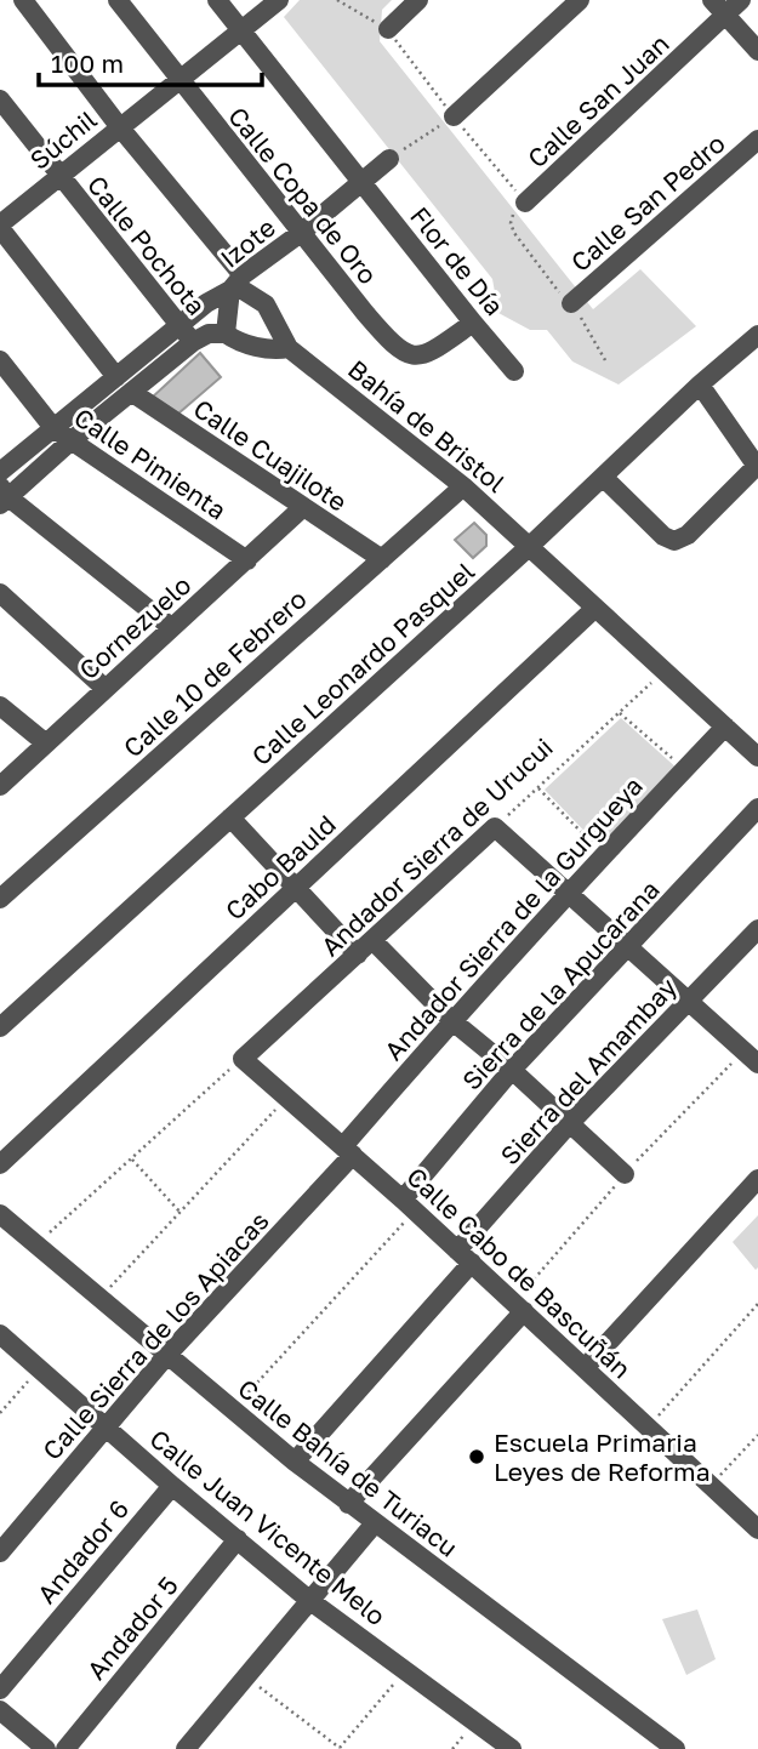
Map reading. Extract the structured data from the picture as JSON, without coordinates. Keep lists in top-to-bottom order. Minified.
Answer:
{"streets":{"street":["Calle San Juan","Súchil","Calle Copa de Oro","Calle San Pedro","Izote","Calle Pochota","Flor de Día","Bahía de Bristol","Calle Cuajilote","Calle Pimienta","Cornezuelo","Calle Leonardo Pasquel","Calle 10 de Febrero","Andador Sierra de Urucui","Cabo Bauld","Andador Sierra de la Gurgueya","Sierra de la Apucarana","Sierra del Amambay","Calle Cabo de Bascuñán","Calle Sierra de los Apiacas","Calle Bahía de Turiacu","Calle Juan Vicente Melo","Andador 6","Andador 5"]},"crossings":[["Súchil","Calle Copa de Oro"],["Súchil","Calle Pochota"],["Súchil","Flor de Día"],["Calle Copa de Oro","Izote"],["Calle Copa de Oro","Flor de Día"],["Izote","Flor de Día"],["Izote","Bahía de Bristol"],["Bahía de Bristol","Calle Leonardo Pasquel"],["Bahía de Bristol","Calle 10 de Febrero"],["Bahía de Bristol","Andador Sierra de Urucui"],["Bahía de Bristol","Cabo Bauld"],["Bahía de Bristol","Andador Sierra de la Gurgueya"],["Calle Cuajilote","Cornezuelo"],["Calle Cuajilote","Calle 10 de Febrero"],["Calle Pimienta","Cornezuelo"],["Andador Sierra de Urucui","Calle Cabo de Bascuñán"],["Andador Sierra de la Gurgueya","Calle Cabo de Bascuñán"],["Andador Sierra de la Gurgueya","Calle Sierra de los Apiacas"],["Sierra de la Apucarana","Calle Cabo de Bascuñán"],["Sierra del Amambay","Calle Cabo de Bascuñán"],["Sierra del Amambay","Calle Bahía de Turiacu"],["Calle Cabo de Bascuñán","Calle Sierra de los Apiacas"],["Calle Sierra de los Apiacas","Calle Bahía de Turiacu"],["Calle Sierra de los Apiacas","Calle Juan Vicente Melo"],["Calle Juan Vicente Melo","Andador 6"],["Calle Juan Vicente Melo","Andador 5"]],"places":["Escuela Primaria Leyes de Reforma"],"scale_bar":"100 m"}
